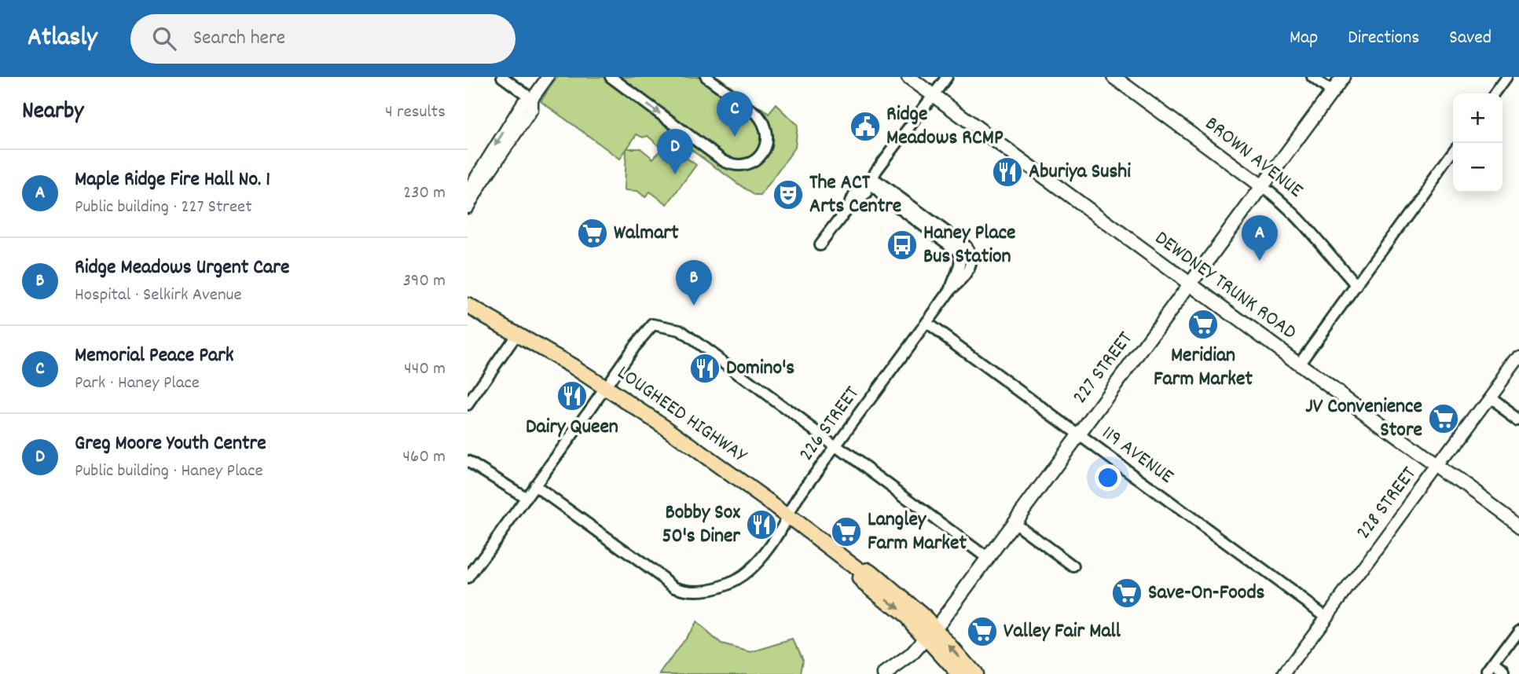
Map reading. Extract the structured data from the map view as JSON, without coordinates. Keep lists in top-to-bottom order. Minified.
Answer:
{"streets":{"main road":["BROWN AVENUE","DEWDNEY TRUNK ROAD","227 STREET","LOUGHEED HIGHWAY"],"street":["226 STREET","119 AVENUE","228 STREET"]},"crossings":[["BROWN AVENUE","227 STREET"],["DEWDNEY TRUNK ROAD","227 STREET"],["DEWDNEY TRUNK ROAD","228 STREET"],["227 STREET","LOUGHEED HIGHWAY"],["227 STREET","119 AVENUE"],["LOUGHEED HIGHWAY","226 STREET"],["226 STREET","119 AVENUE"],["119 AVENUE","228 STREET"]],"places":{"public building":["Ridge Meadows RCMP"],"restaurant":["Aburiya Sushi","Domino's","Dairy Queen","Bobby Sox 50's Diner"],"theatre":["The ACT Arts Centre"],"supermarket":["Walmart","Meridian Farm Market","JV Convenience Store","Langley Farm Market","Save-On-Foods","Valley Fair Mall"],"bus stop":["Haney Place Bus Station"]},"page":{"header":"Atlasly","search":"Search here","nav":["Map","Directions","Saved"],"heading":["Nearby","4 results"],"pins":["C","D","A","B"],"map_buttons":["+","−"],"list":[{"mark":"A","name":"Maple Ridge Fire Hall No. 1","note":"Public building · 227 Street","value":"230 m"},{"mark":"B","name":"Ridge Meadows Urgent Care","note":"Hospital · Selkirk Avenue","value":"390 m"},{"mark":"C","name":"Memorial Peace Park","note":"Park · Haney Place","value":"440 m"},{"mark":"D","name":"Greg Moore Youth Centre","note":"Public building · Haney Place","value":"460 m"}]}}
